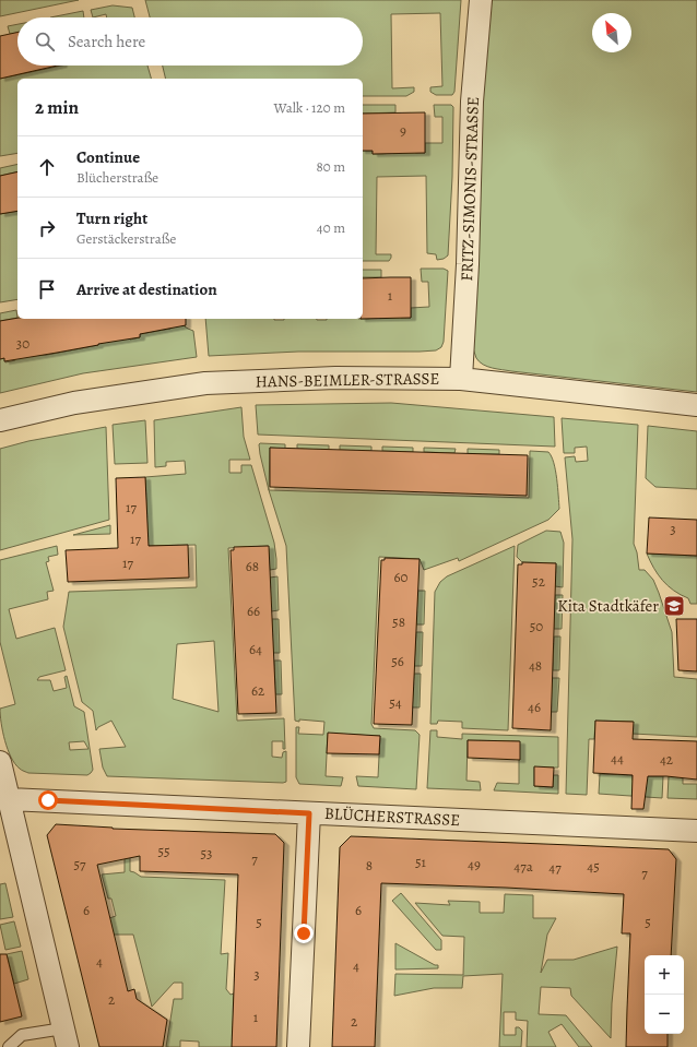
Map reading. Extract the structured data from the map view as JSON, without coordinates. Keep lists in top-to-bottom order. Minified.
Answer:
{"streets":{"street":["FRITZ-SIMONIS-STRASSE","HANS-BEIMLER-STRASSE","BLÜCHERSTRASSE"]},"crossings":[["FRITZ-SIMONIS-STRASSE","HANS-BEIMLER-STRASSE"]],"places":{"school or university":["Kita Stadtkäfer"]},"house_numbers":["9","1","30","17","3","17","17","68","60","52","66","58","50","64","56","48","62","54","46","44","42","55","53","7","51","57","49","8","47a","45","47","7","6","6","5","5","4","4","3","2","1","2"],"north":"top left","page":{"search":"Search here","heading":["2 min","Walk · 120 m"],"list":[["Continue","Blücherstraße","80 m"],["Turn right","Gerstäckerstraße","40 m"],"Arrive at destination"],"map_buttons":["+","−"]}}
